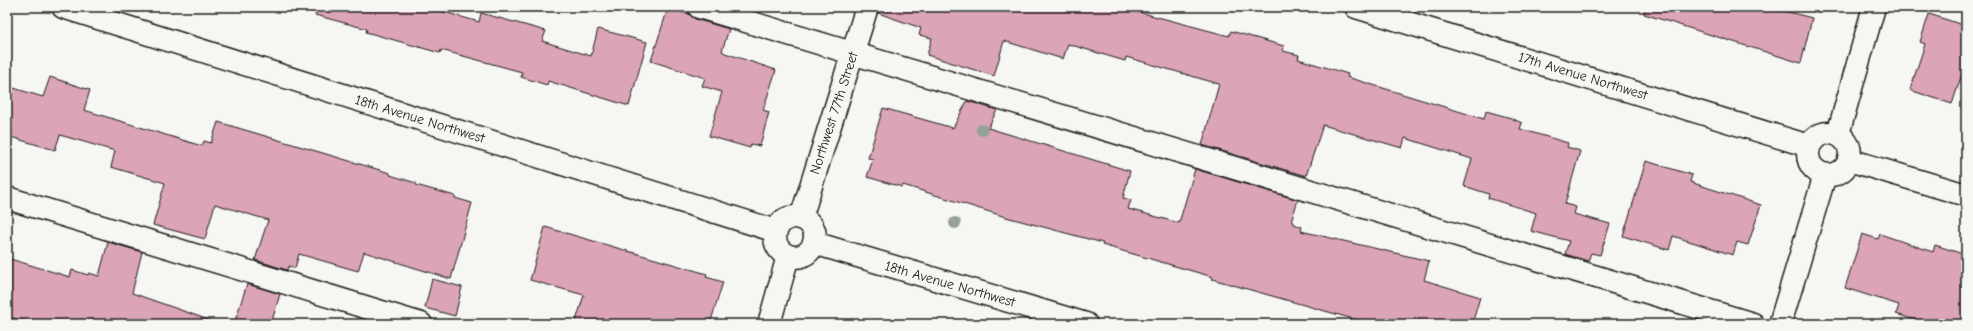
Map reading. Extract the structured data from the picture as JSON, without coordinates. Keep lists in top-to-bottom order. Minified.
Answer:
{"streets":{"street":["17th Avenue Northwest","Northwest 77th Street","18th Avenue Northwest"]},"crossings":[["Northwest 77th Street","18th Avenue Northwest"]]}
